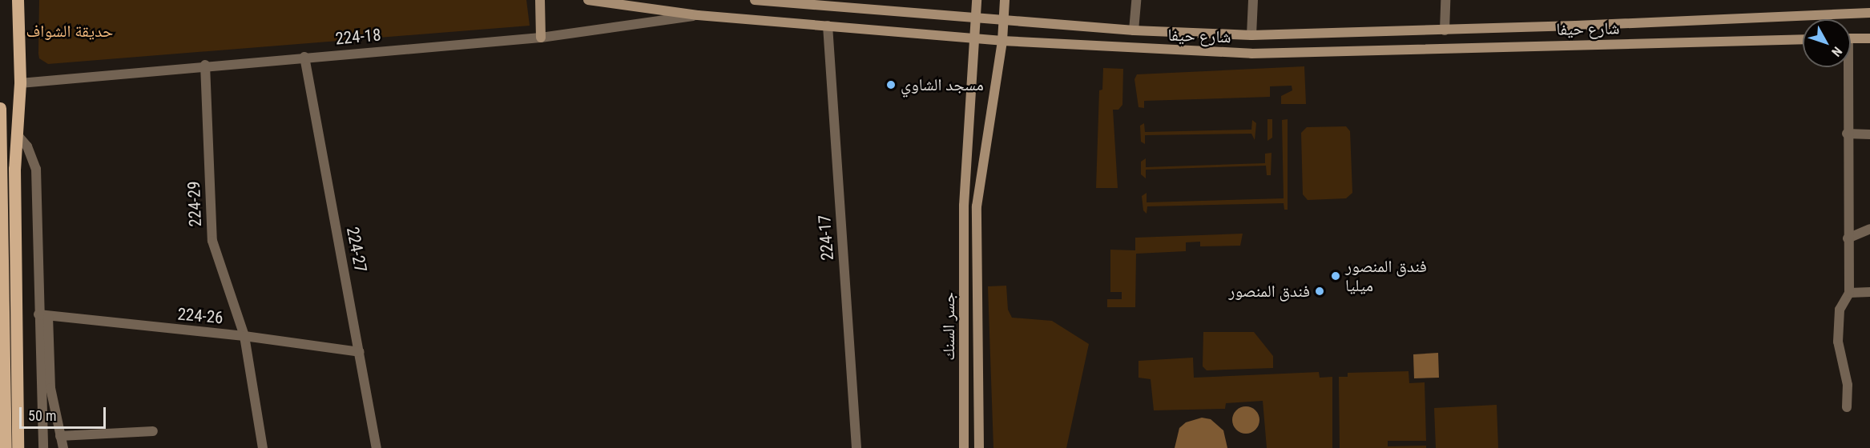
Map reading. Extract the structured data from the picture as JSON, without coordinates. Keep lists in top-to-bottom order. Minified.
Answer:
{"streets":{"main road":["شارع حيفا","جسر السنك"],"street":["224-18","224-29","224-17","224-27","224-26"]},"crossings":[["شارع حيفا","224-18"],["شارع حيفا","224-17"],["شارع حيفا","جسر السنك"],["224-18","224-29"],["224-18","224-27"],["224-29","224-26"],["224-27","224-26"]],"parks":["حديقة الشواف"],"places":["مسجد الشاوي","فندق المنصور ميليا","فندق المنصور"],"scale_bar":"50 m","north":"bottom right"}
